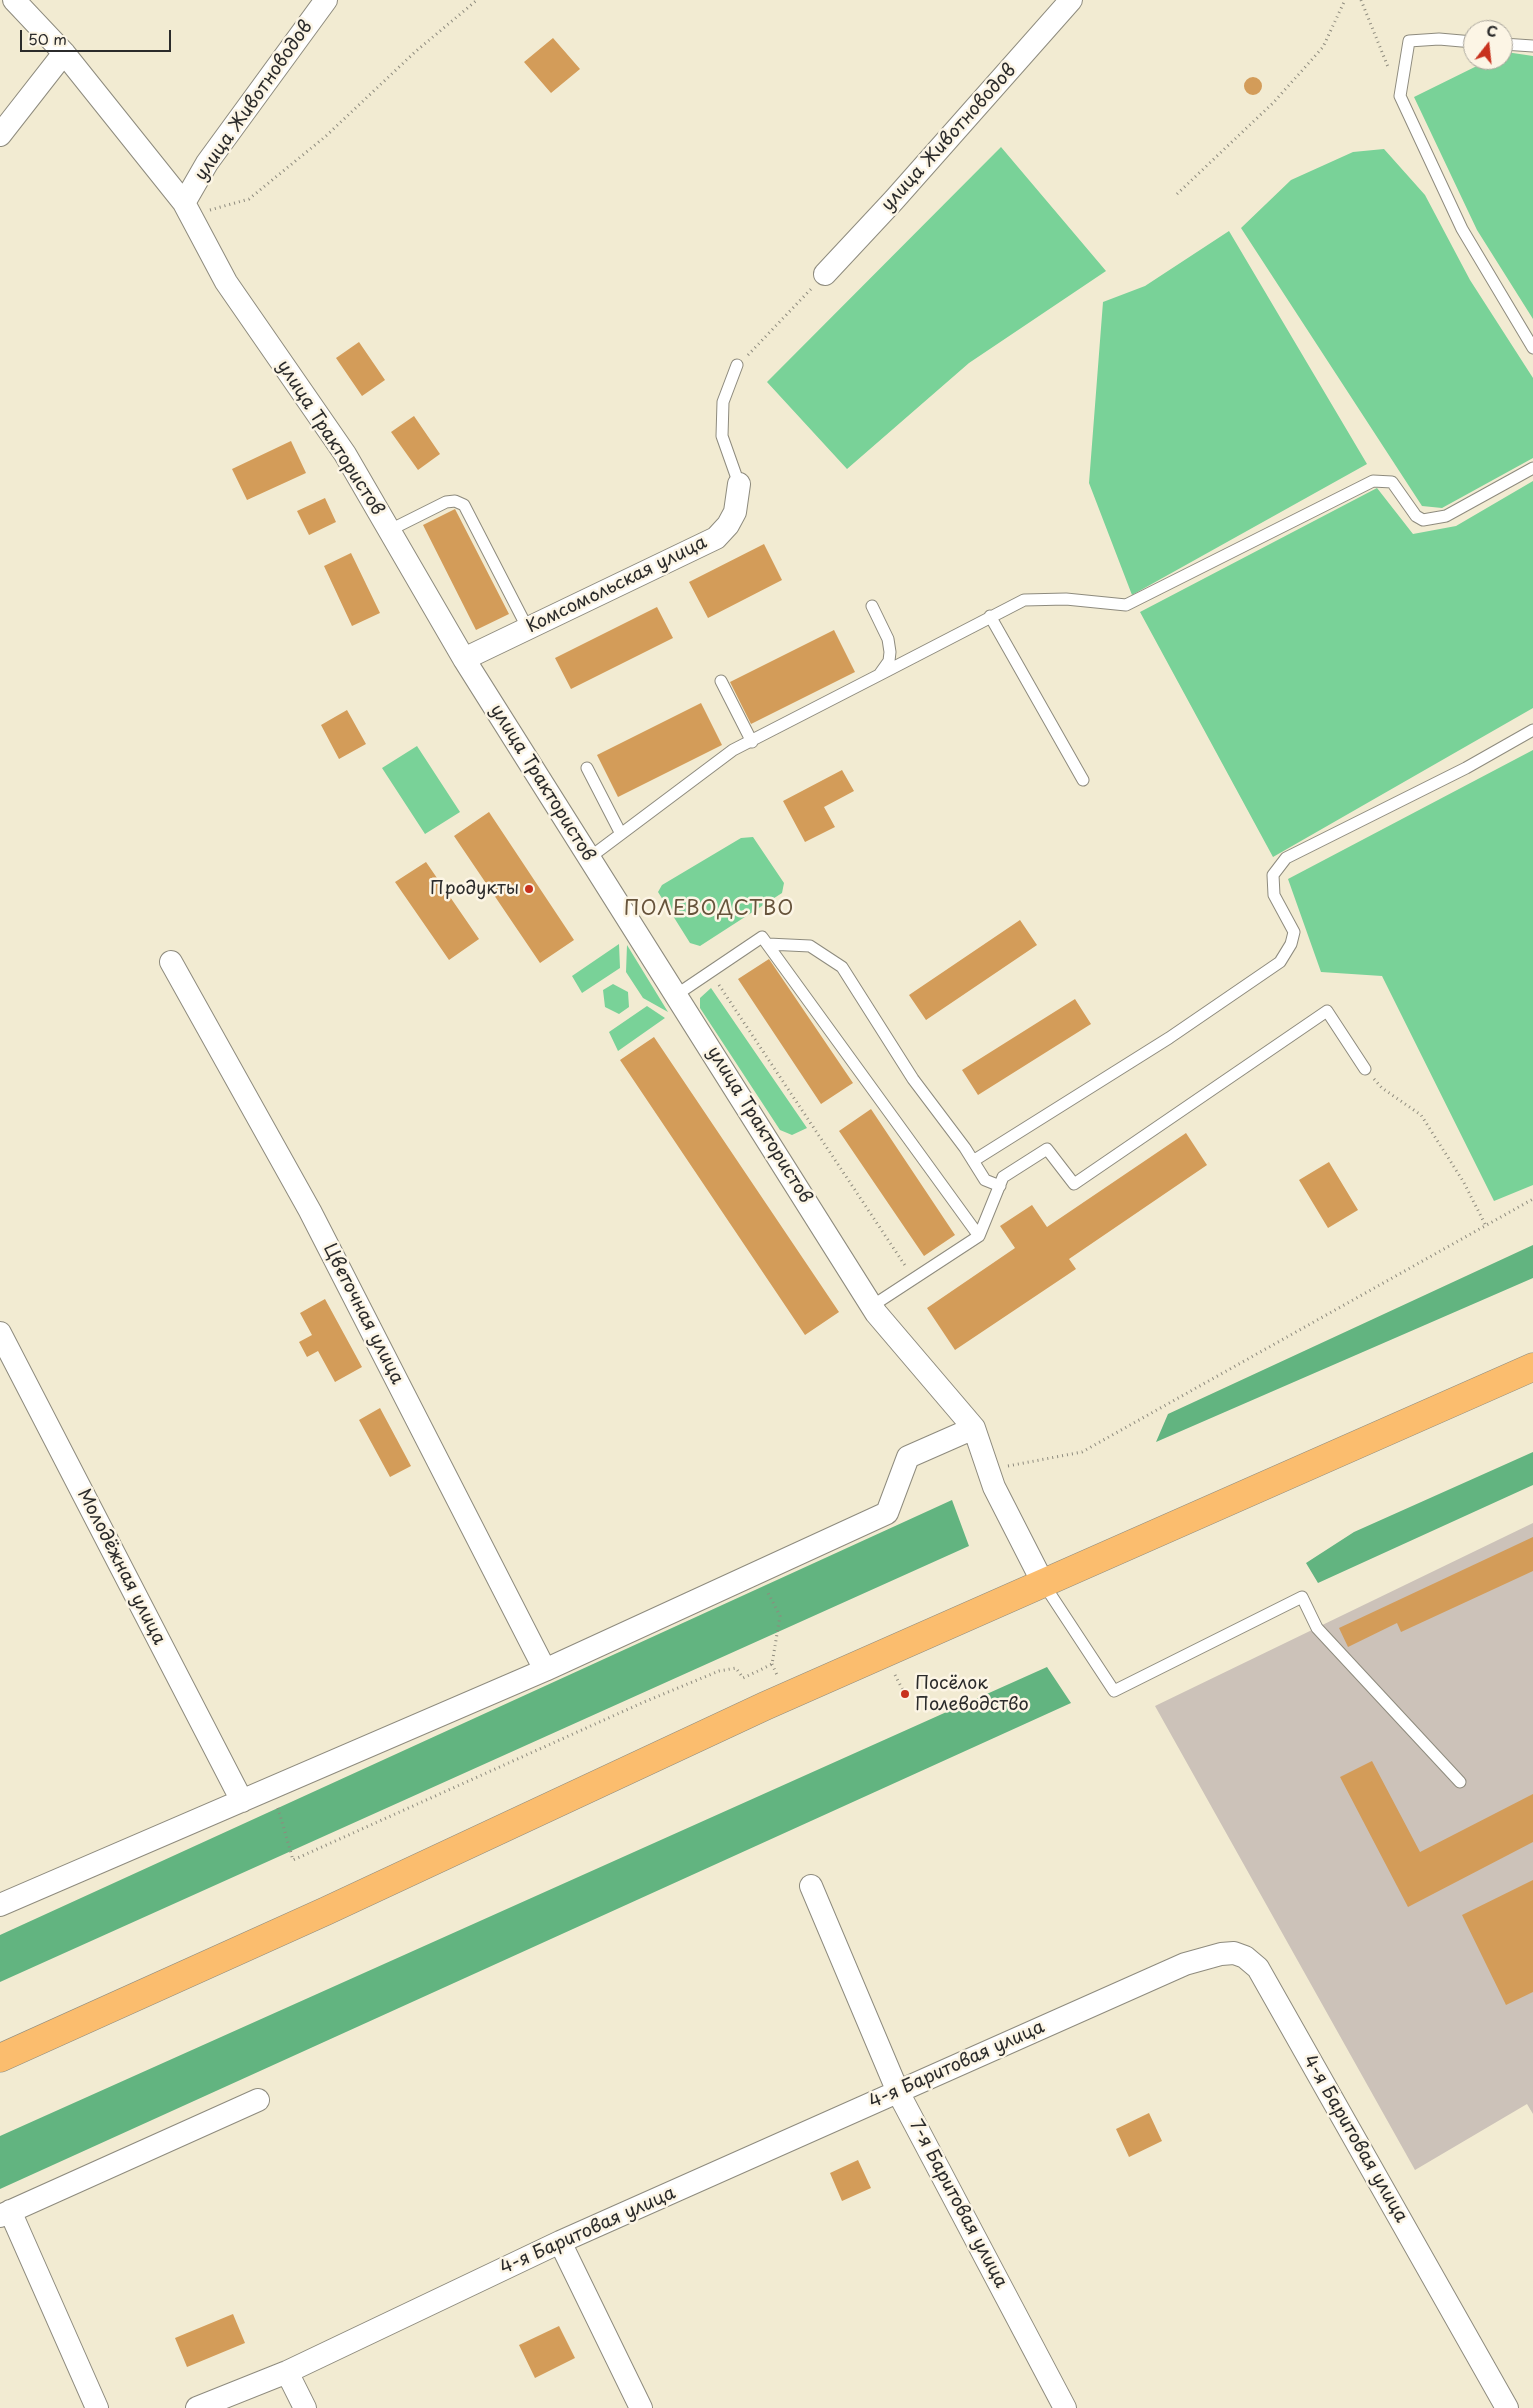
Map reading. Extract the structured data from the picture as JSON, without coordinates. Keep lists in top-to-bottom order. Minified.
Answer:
{"streets":{"street":["улица Животноводов","улица Трактористов","Комсомольская улица","Цветочная улица","Молодёжная улица","4-я Баритовая улица","7-я Баритовая улица"]},"crossings":[["улица Животноводов","улица Трактористов"],["улица Трактористов","Комсомольская улица"],["4-я Баритовая улица","7-я Баритовая улица"]],"districts":["ПОЛЕВОДСТВО"],"places":["Продукты","Посёлок Полеводство"],"scale_bar":"50 m","north":"top"}
